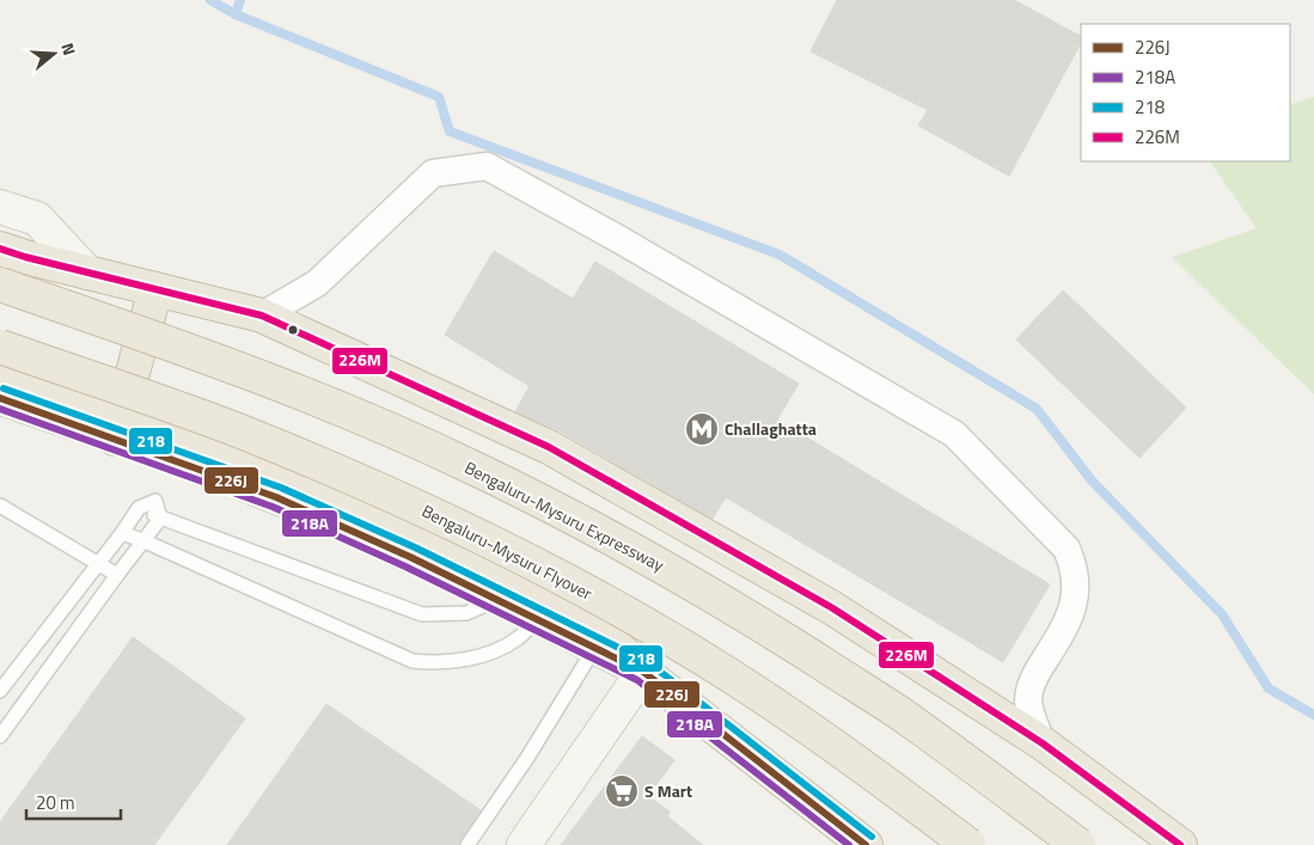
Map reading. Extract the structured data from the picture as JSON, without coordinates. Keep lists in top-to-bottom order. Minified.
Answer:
{"streets":{"highway":["Bengaluru-Mysuru Expressway","Bengaluru-Mysuru Flyover"]},"places":{"metro station":["Challaghatta"],"supermarket":["S Mart"]},"lines":["transit line 226M","transit line 218","transit line 226J","transit line 218A"],"legend":["226J","218A","218","226M"],"scale_bar":"20 m","north":"right"}
